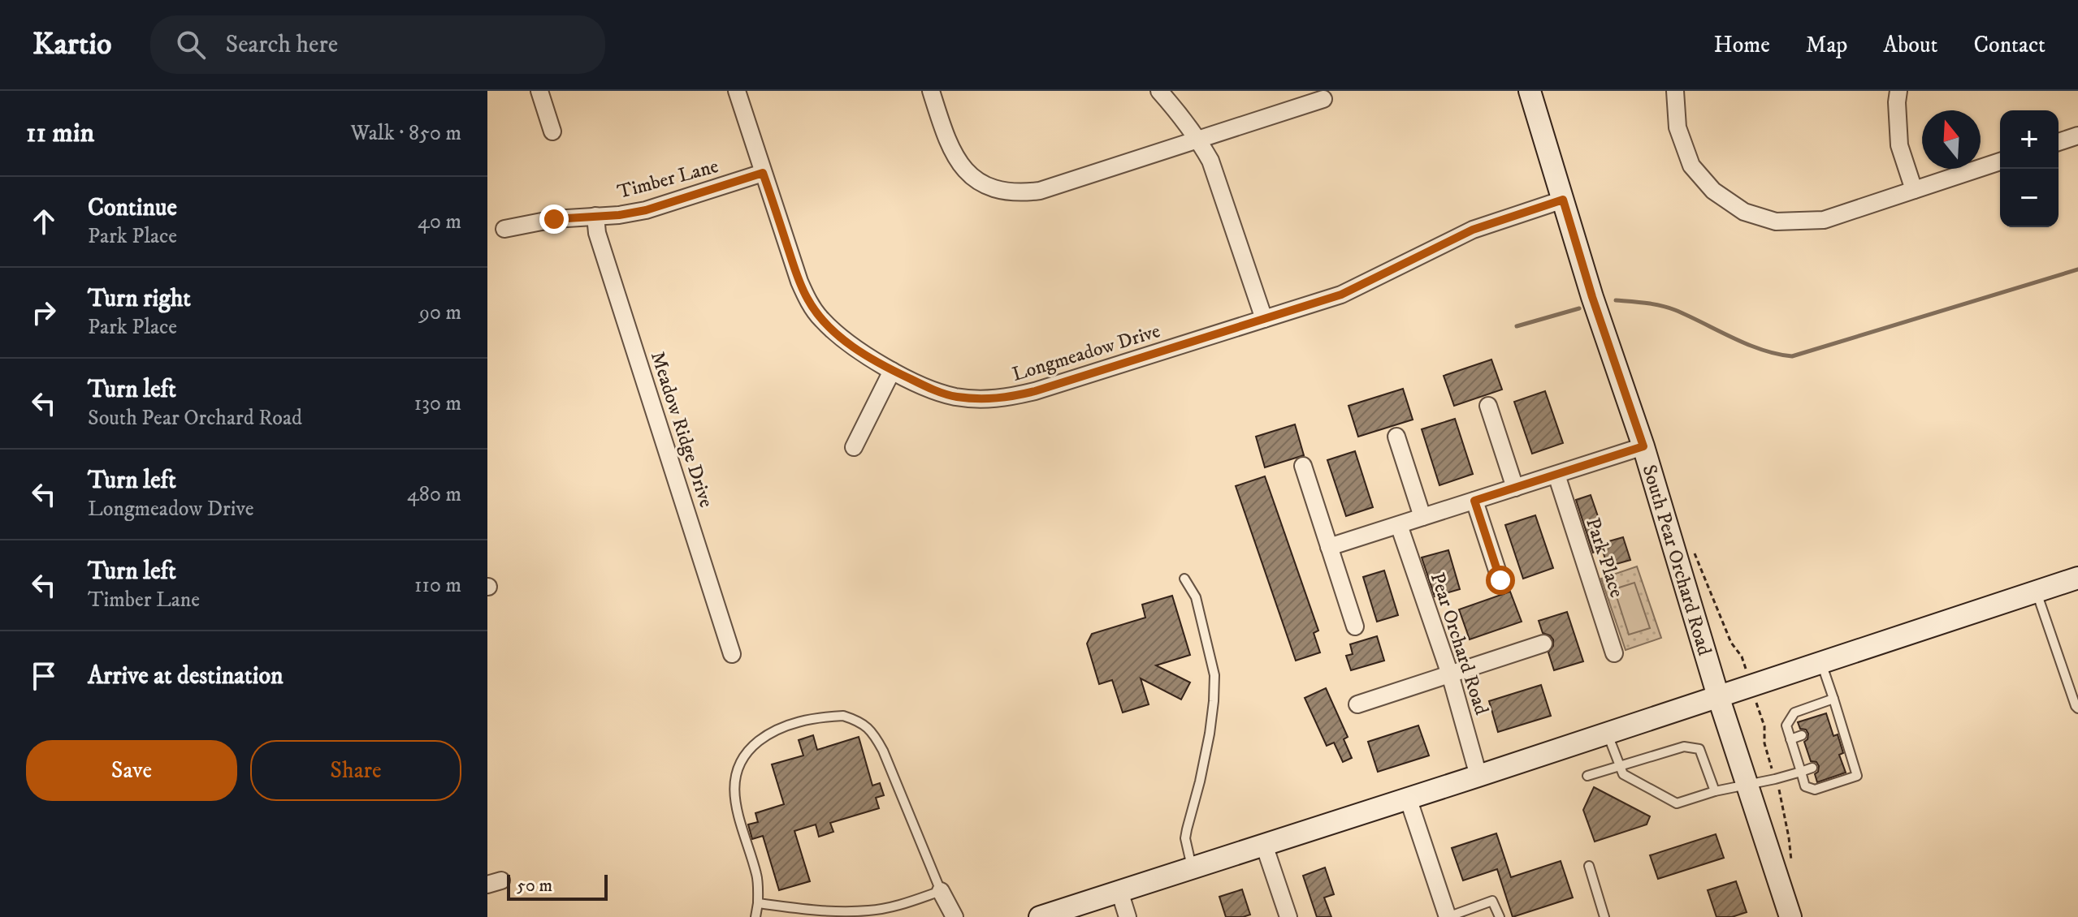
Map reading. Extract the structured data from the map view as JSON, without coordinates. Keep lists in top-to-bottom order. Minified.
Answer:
{"streets":{"main road":["South Pear Orchard Road"],"street":["Timber Lane","Longmeadow Drive","Meadow Ridge Drive","Park Place","Pear Orchard Road"]},"crossings":[["Timber Lane","Longmeadow Drive"],["Timber Lane","Meadow Ridge Drive"],["Longmeadow Drive","South Pear Orchard Road"]],"scale_bar":"50 m","north":"top","page":{"header":"Kartio","search":"Search here","nav":["Home","Map","About","Contact"],"heading":["11 min","Walk · 850 m"],"map_buttons":["+","−"],"list":[["Continue","Park Place","40 m"],["Turn right","Park Place","90 m"],["Turn left","South Pear Orchard Road","130 m"],["Turn left","Longmeadow Drive","480 m"],["Turn left","Timber Lane","110 m"],"Arrive at destination"],"buttons":["Save","Share"],"scale":"50 m"}}
